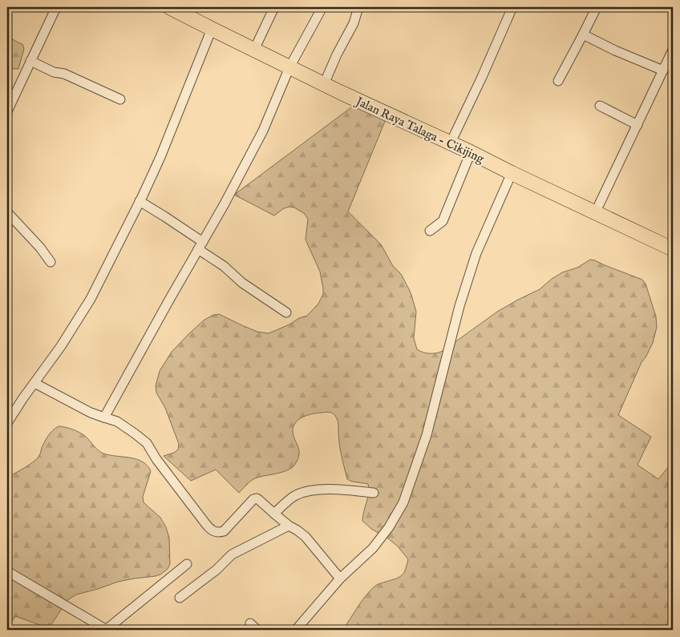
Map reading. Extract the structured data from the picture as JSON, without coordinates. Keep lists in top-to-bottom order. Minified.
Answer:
{"streets":{"main road":["Jalan Raya Talaga - Cikijing"]}}
